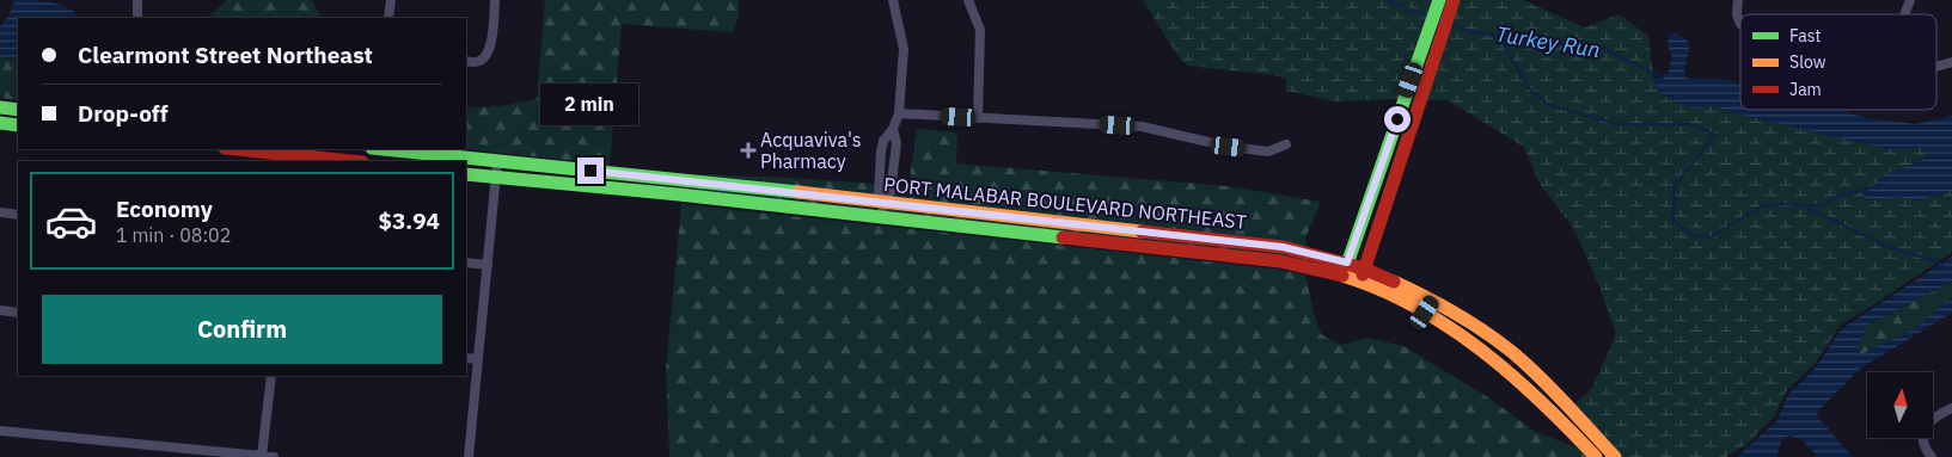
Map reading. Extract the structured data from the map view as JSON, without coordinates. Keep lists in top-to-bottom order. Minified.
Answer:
{"streets":{"street":["PORT MALABAR BOULEVARD NORTHEAST"]},"water":["Turkey Run"],"places":{"health":["Acquaviva's Pharmacy"]},"legend":["Fast","Slow","Jam"],"north":"top","page":{"banner":["Clearmont Street Northeast","Drop-off"],"bubble":"2 min","list":[{"name":"Economy","note":"1 min · 08:02","value":"$3.94"}],"buttons":"Confirm"}}
